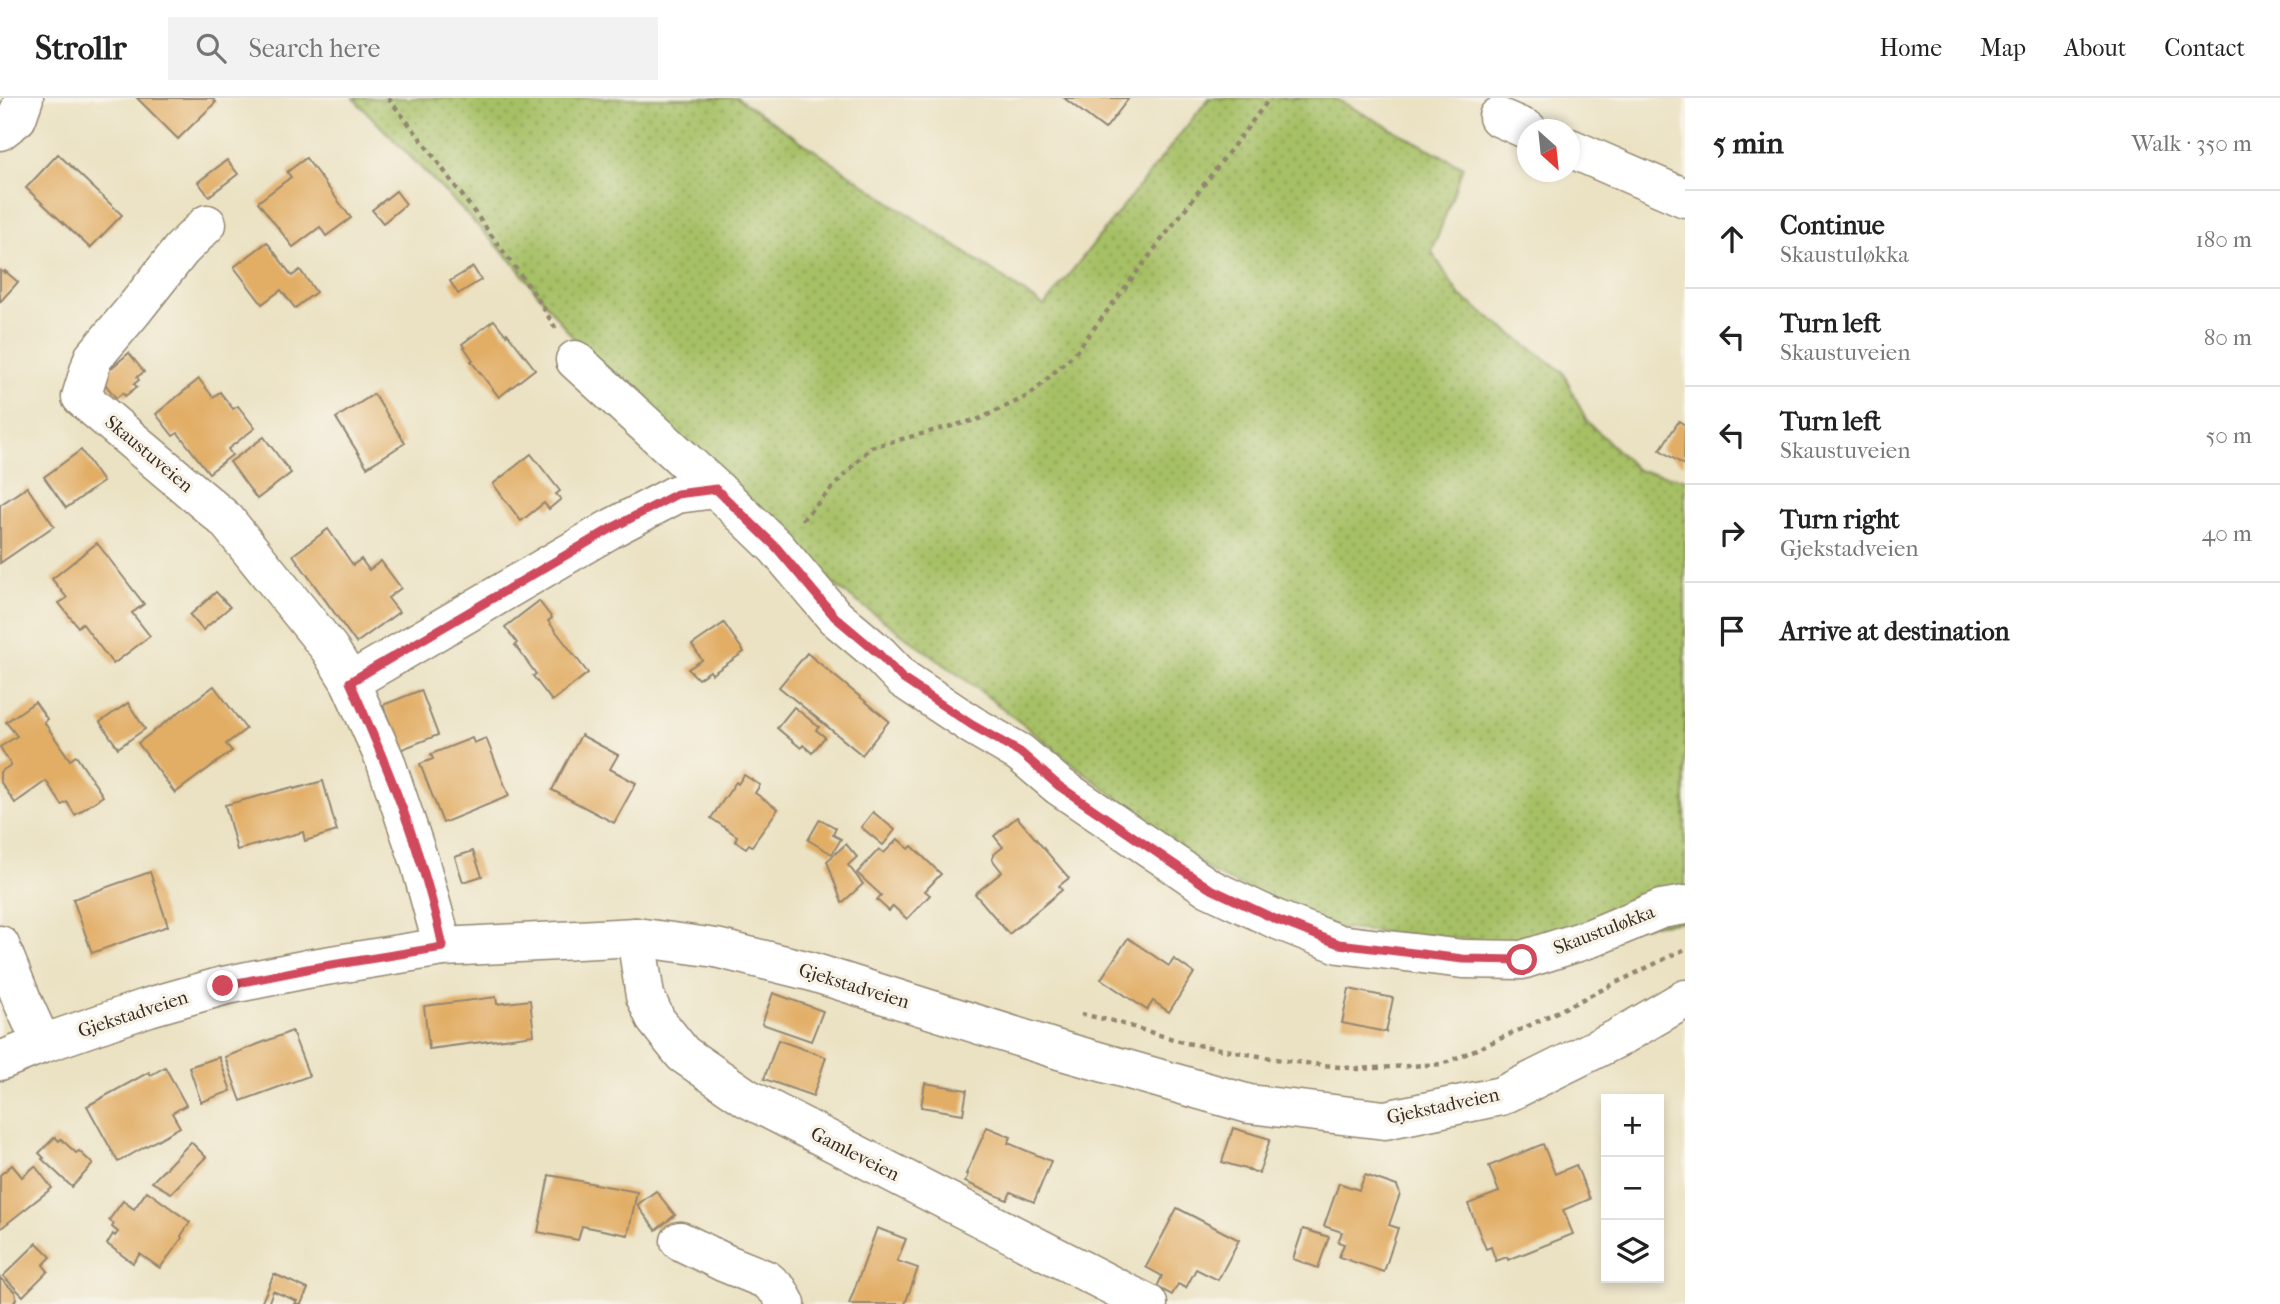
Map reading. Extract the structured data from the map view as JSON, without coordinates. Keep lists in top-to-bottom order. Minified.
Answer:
{"streets":{"street":["Skaustuveien","Skaustuløkka","Gjekstadveien","Gamleveien"]},"crossings":[["Skaustuveien","Gjekstadveien"],["Gjekstadveien","Gamleveien"]],"north":"bottom right","page":{"header":"Strollr","search":"Search here","nav":["Home","Map","About","Contact"],"heading":["5 min","Walk · 350 m"],"list":[["Continue","Skaustuløkka","180 m"],["Turn left","Skaustuveien","80 m"],["Turn left","Skaustuveien","50 m"],["Turn right","Gjekstadveien","40 m"],"Arrive at destination"],"map_buttons":["+","−"]}}
